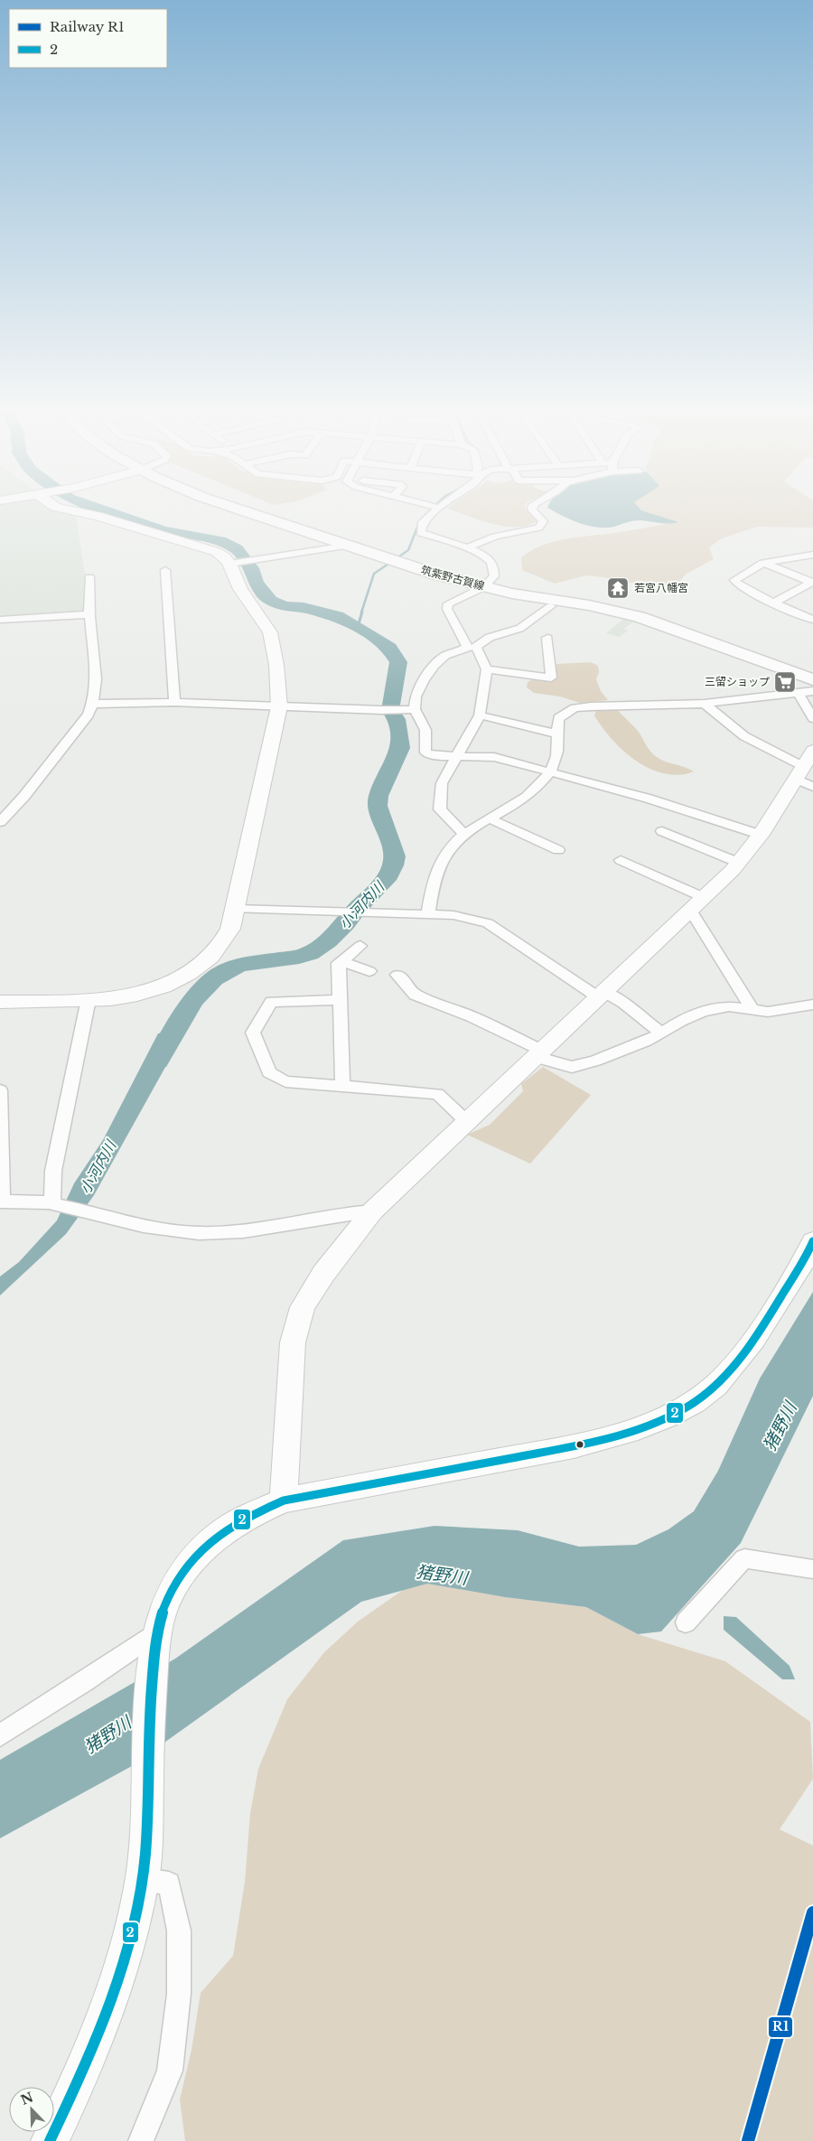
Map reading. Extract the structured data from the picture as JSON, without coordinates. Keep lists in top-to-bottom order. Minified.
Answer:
{"streets":{"main road":["筑紫野古賀線"]},"water":["小河内川","猪野川"],"places":{"temple":["若宮八幡宮"],"supermarket":["三留ショップ"]},"lines":["transit line 2","rail line R1"],"legend":["Railway R1","2"],"north":"top left"}
